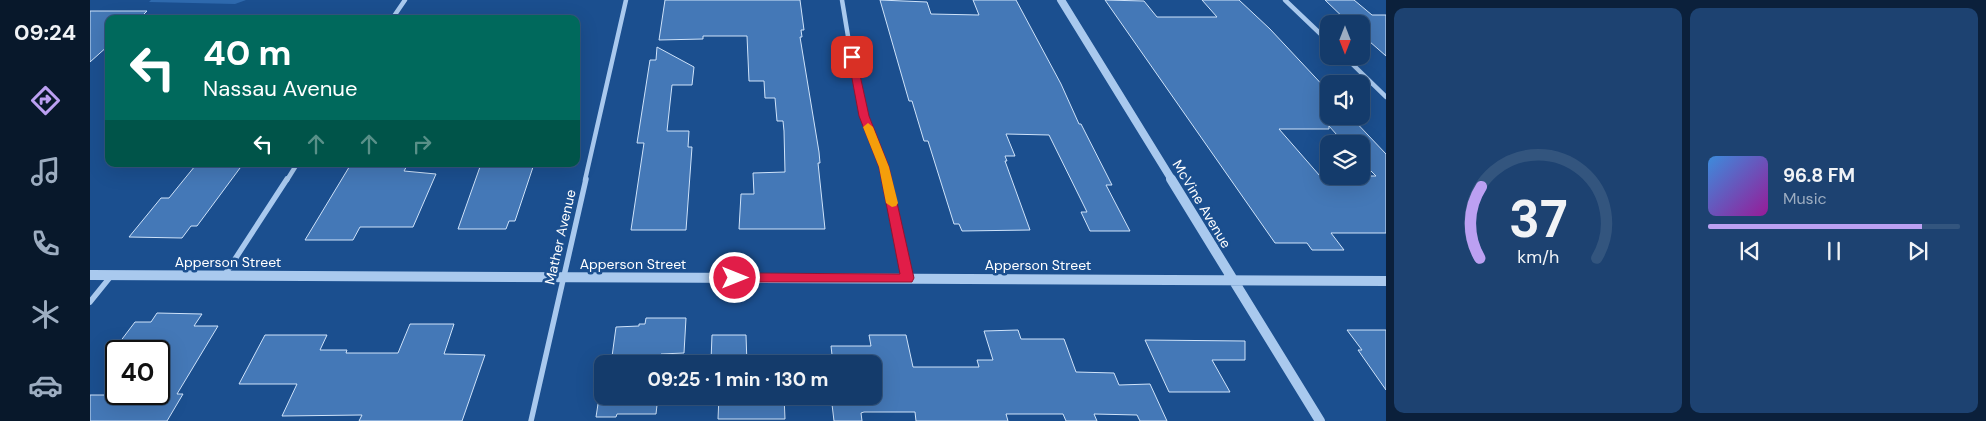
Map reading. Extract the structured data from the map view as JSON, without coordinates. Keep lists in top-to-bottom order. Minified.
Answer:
{"streets":{"street":["McVine Avenue","Mather Avenue","Apperson Street"]},"crossings":[["McVine Avenue","Apperson Street"],["Mather Avenue","Apperson Street"]],"north":"bottom","page":{"tabs":"09:24","turn":["40 m","Nassau Avenue"],"song":["96.8 FM","Music"],"limit":"40","trip":"09:25 · 1 min · 130 m","gauge":["37","km/h"]}}
